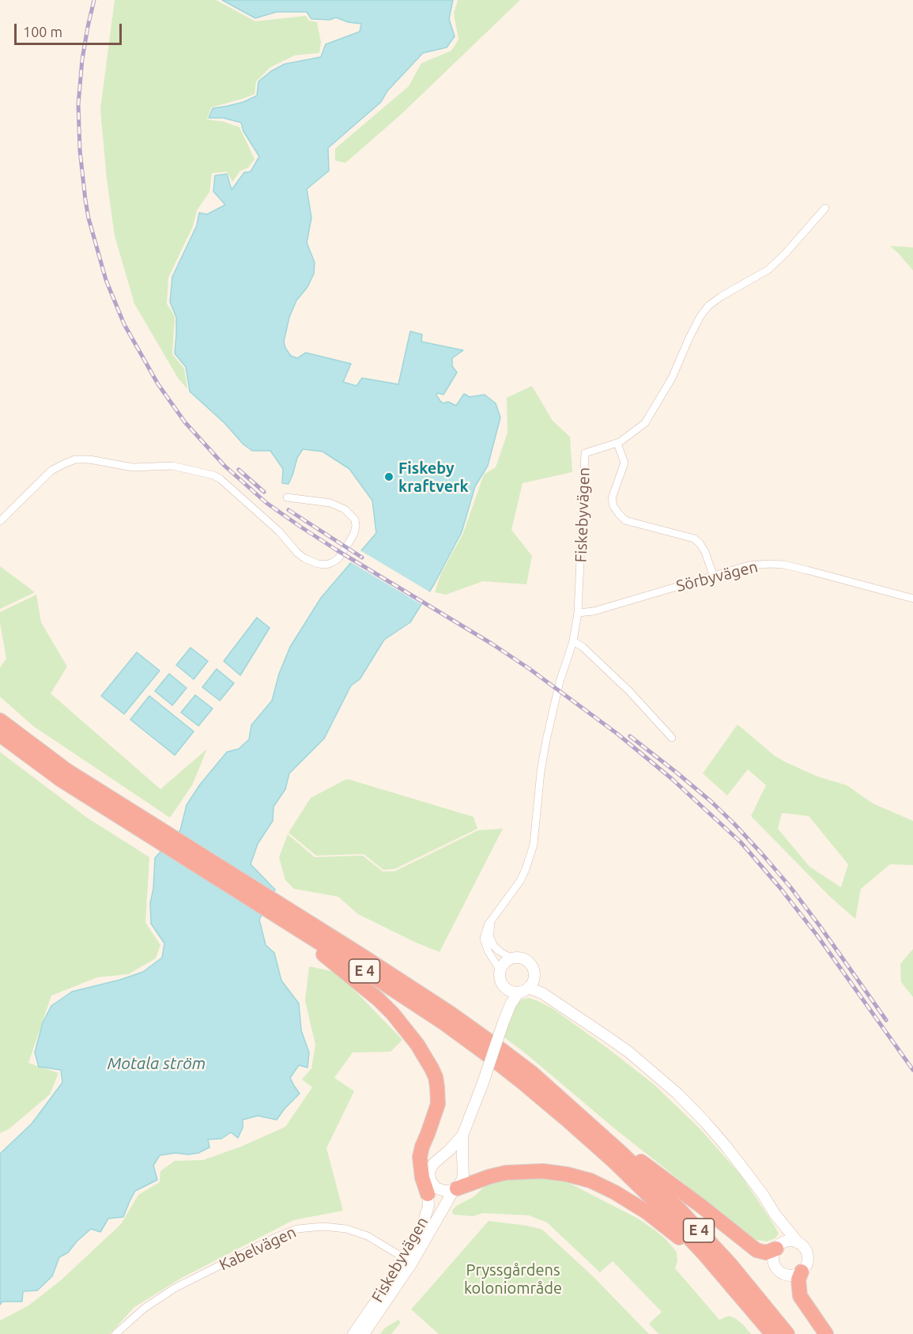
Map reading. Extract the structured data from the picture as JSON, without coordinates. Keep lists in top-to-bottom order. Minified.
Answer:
{"streets":{"highway":["E 4"],"street":["Fiskebyvägen","Sörbyvägen","Kabelvägen"]},"crossings":[["Fiskebyvägen","Sörbyvägen"],["Fiskebyvägen","Kabelvägen"]],"water":["Motala ström"],"parks":["Pryssgårdens koloniområde"],"places":["Fiskeby kraftverk"],"scale_bar":"100 m"}
